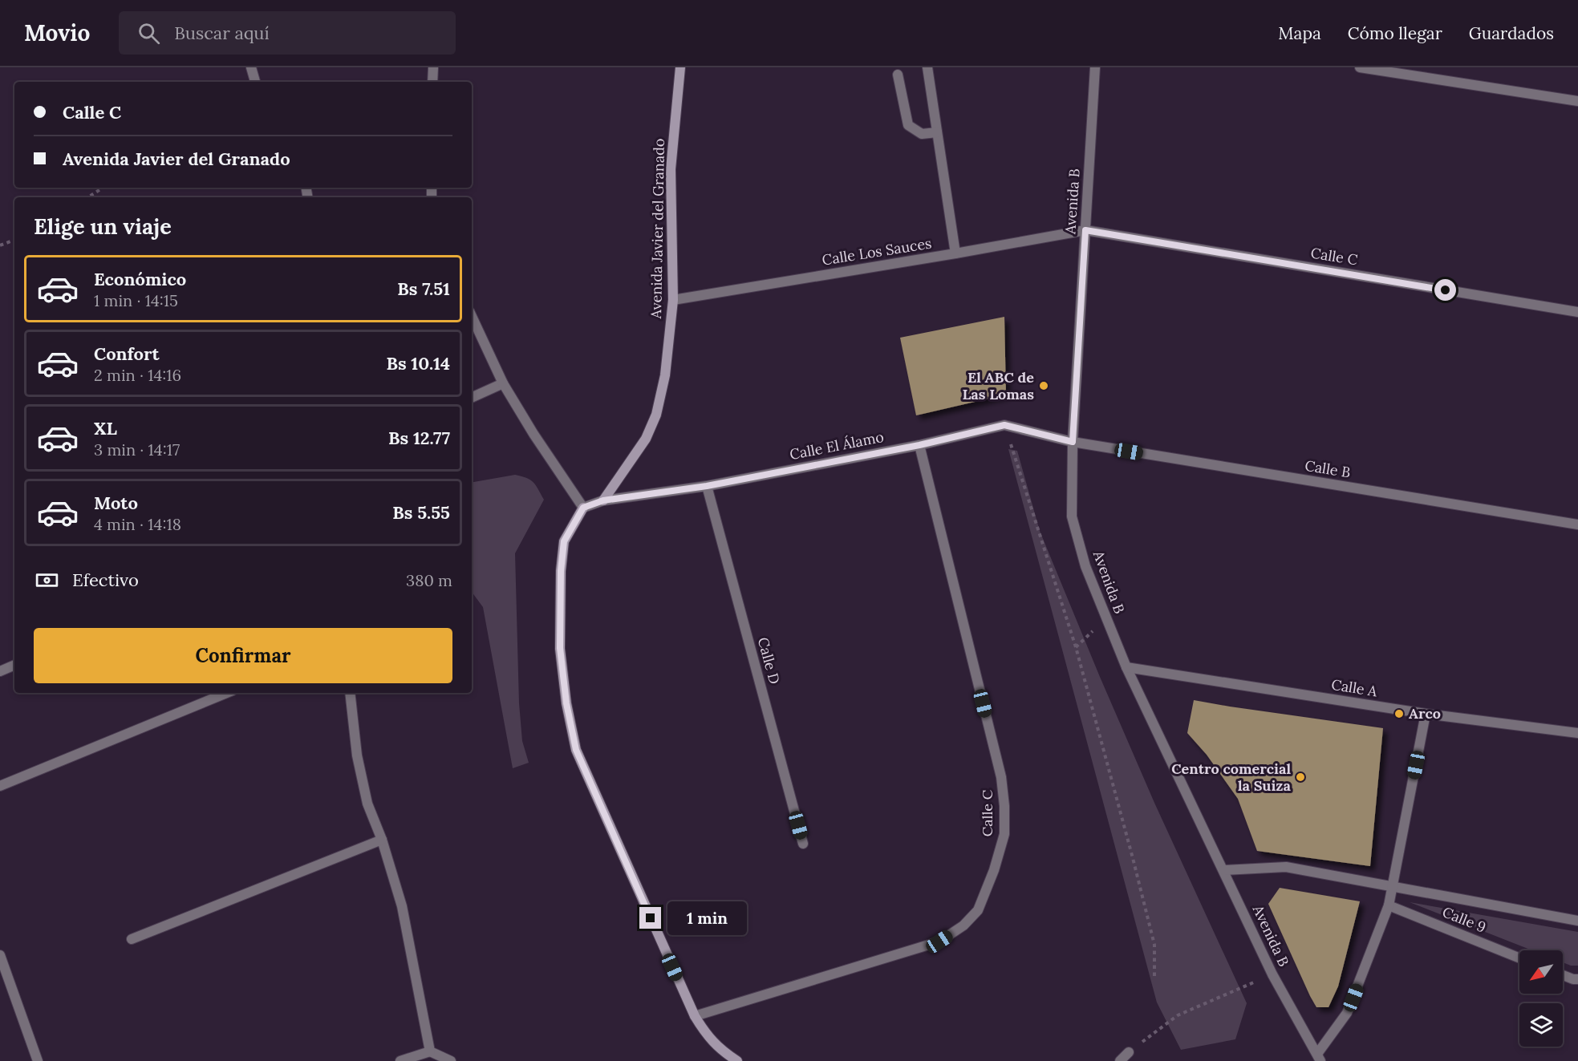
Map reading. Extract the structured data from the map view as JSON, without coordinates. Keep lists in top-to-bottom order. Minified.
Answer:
{"streets":{"street":["Avenida B","Avenida Javier del Granado","Calle Los Sauces","Calle C","Calle El Álamo","Calle B","Calle D","Calle A","Calle 9"]},"crossings":[["Avenida B","Calle Los Sauces"],["Avenida B","Calle C"],["Avenida B","Calle El Álamo"],["Avenida B","Calle B"],["Avenida B","Calle A"],["Avenida Javier del Granado","Calle Los Sauces"],["Avenida Javier del Granado","Calle El Álamo"],["Calle Los Sauces","Calle C"],["Calle C","Calle El Álamo"],["Calle El Álamo","Calle B"],["Calle El Álamo","Calle D"]],"places":["El ABC de Las Lomas","Arco","Centro comercial la Suiza"],"north":"bottom left","page":{"header":"Movio","search":"Buscar aquí","nav":["Mapa","Cómo llegar","Guardados"],"banner":["Calle C","Avenida Javier del Granado"],"heading":"Elige un viaje","list":[{"name":"Económico","note":"1 min · 14:15","value":"Bs 7.51"},{"name":"Confort","note":"2 min · 14:16","value":"Bs 10.14"},{"name":"XL","note":"3 min · 14:17","value":"Bs 12.77"},{"name":"Moto","note":"4 min · 14:18","value":"Bs 5.55"}],"pay":["Efectivo","380 m"],"buttons":"Confirmar","bubble":"1 min"}}
